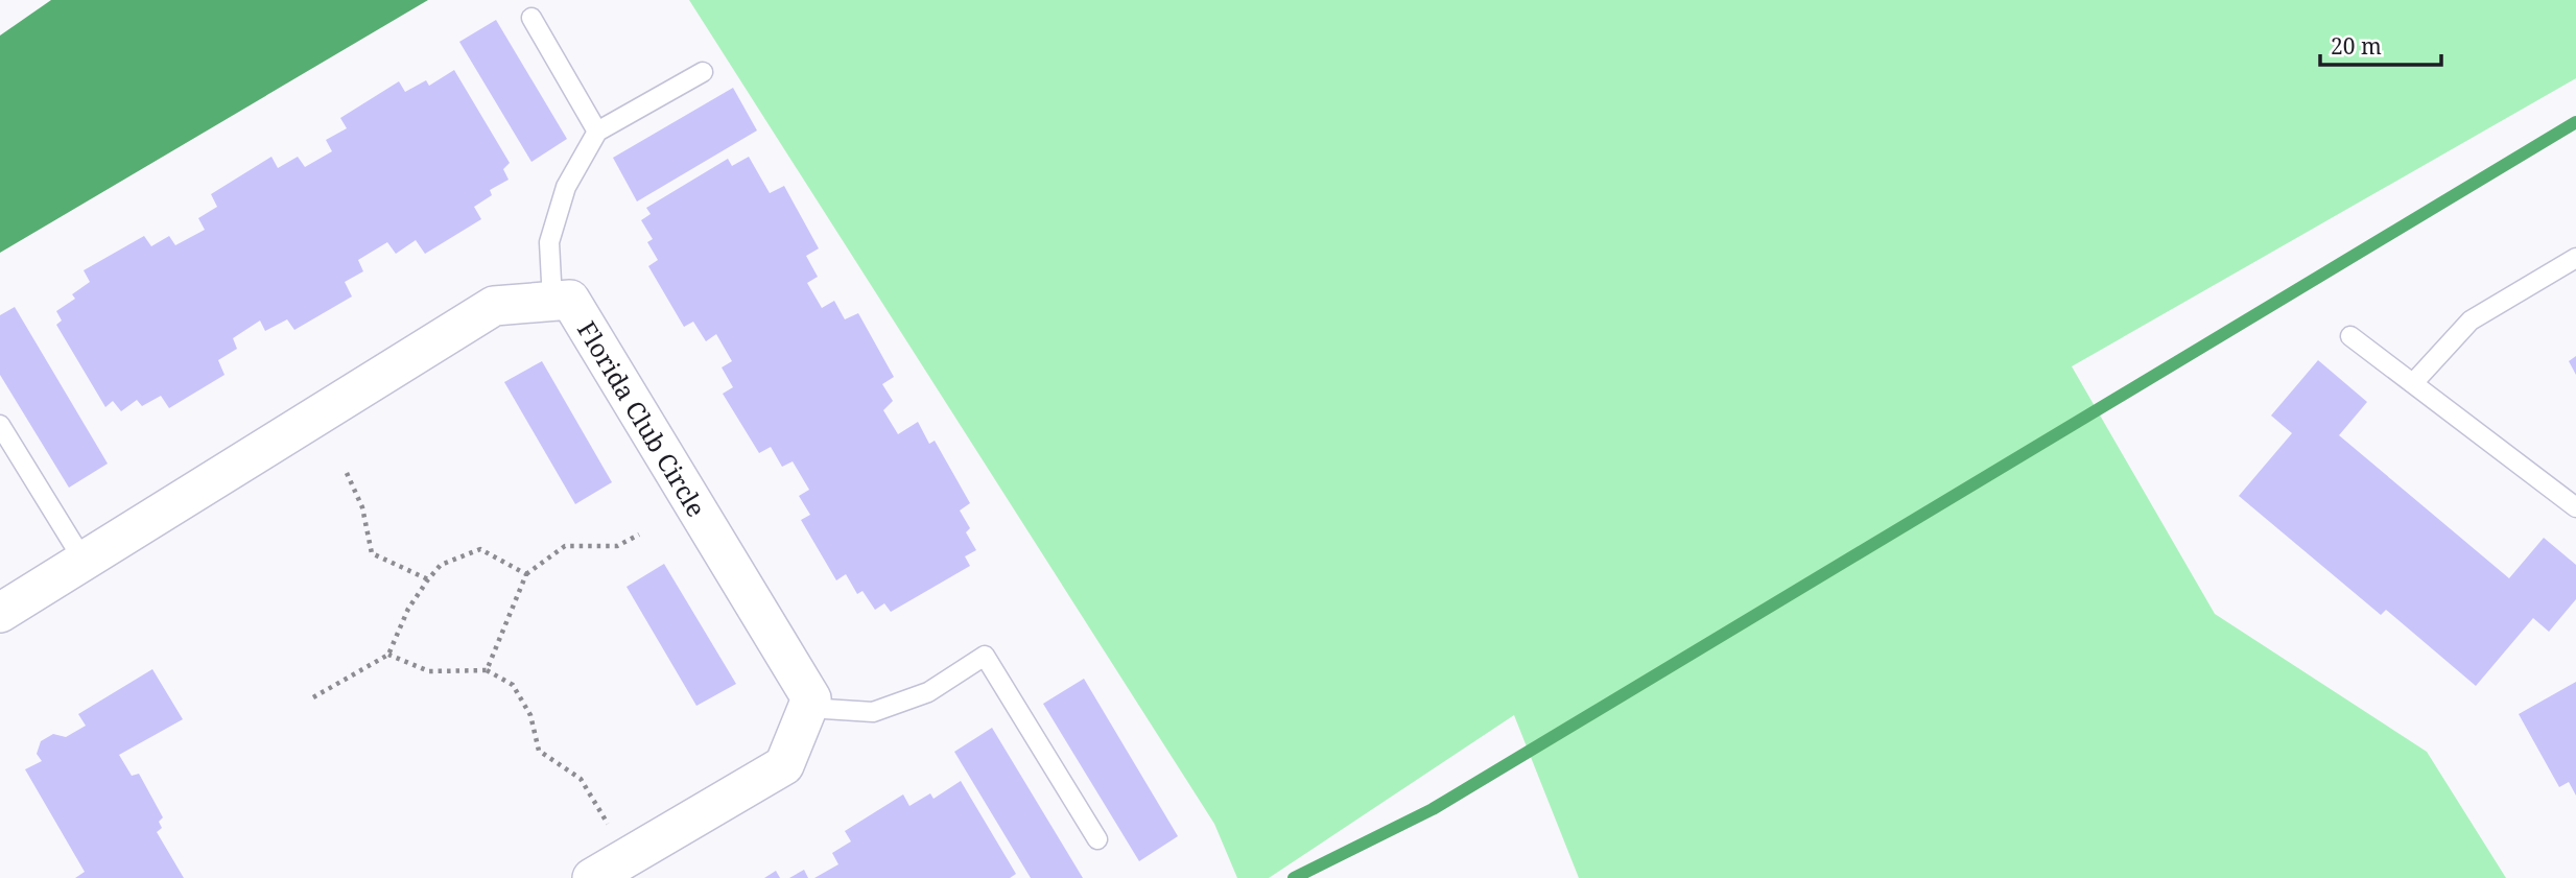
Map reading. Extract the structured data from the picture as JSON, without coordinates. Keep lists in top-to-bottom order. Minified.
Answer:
{"streets":{"street":["Florida Club Circle"]},"scale_bar":"20 m"}
